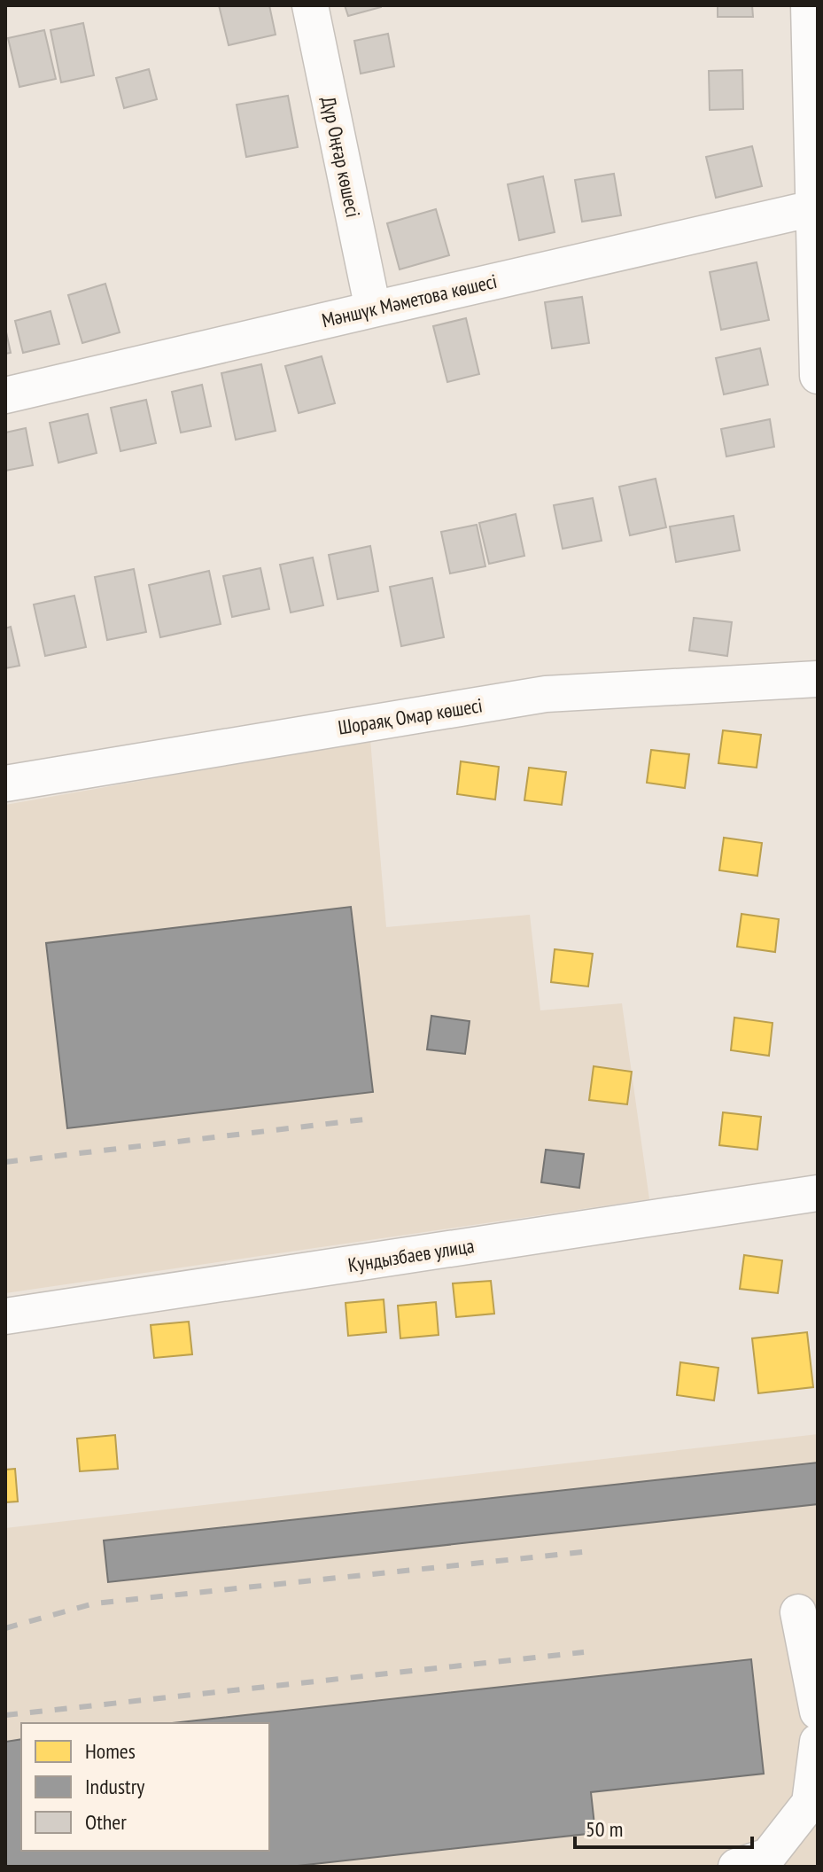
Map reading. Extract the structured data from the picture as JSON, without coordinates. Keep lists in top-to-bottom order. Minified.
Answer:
{"streets":{"street":["Дүр Оңғар көшесі","Мәншүк Мәметова көшесі","Шораяқ Омар көшесі","Кундызбаев улица"]},"crossings":[["Дүр Оңғар көшесі","Мәншүк Мәметова көшесі"]],"legend":["Homes","Industry","Other"],"scale_bar":"50 m"}
